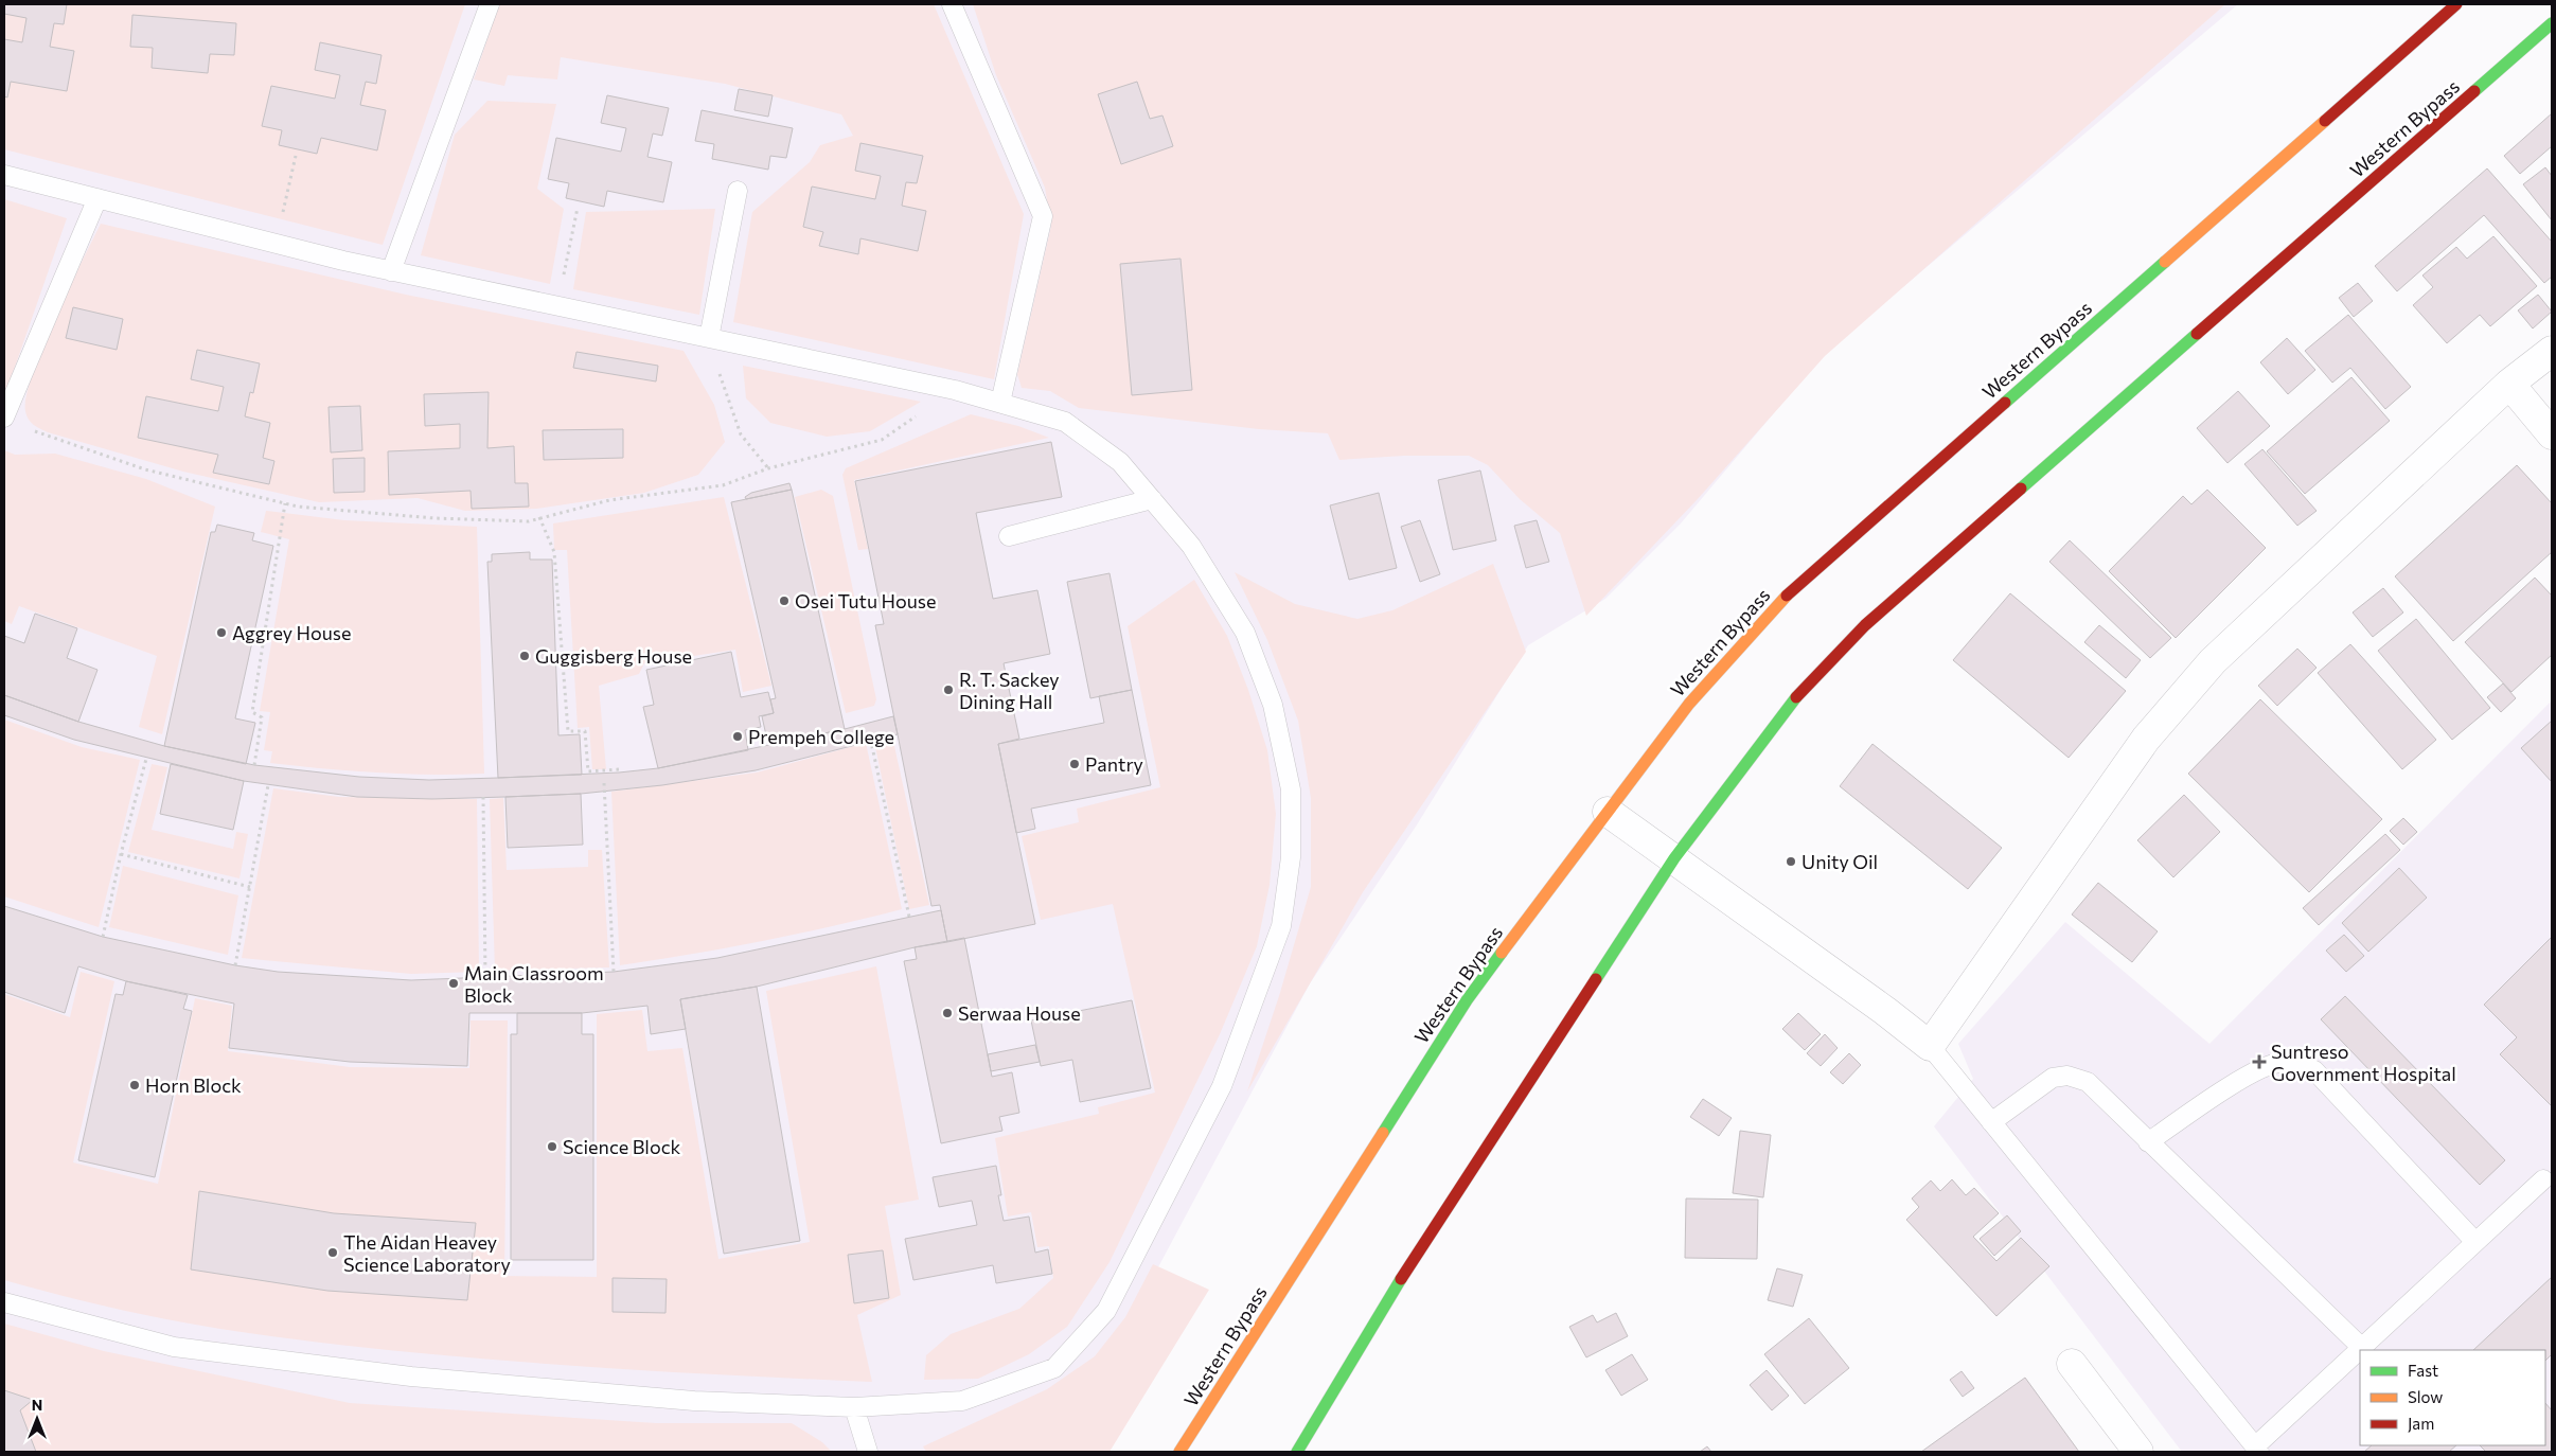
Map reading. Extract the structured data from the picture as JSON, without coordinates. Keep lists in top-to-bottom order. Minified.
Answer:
{"streets":{"highway":["Western Bypass"]},"places":{"other":["Osei Tutu House","Aggrey House","Guggisberg House","R. T. Sackey Dining Hall","Prempeh College","Pantry","Unity Oil","Main Classroom Block","Serwaa House","Horn Block","Science Block","The Aidan Heavey Science Laboratory"],"health":["Suntreso Government Hospital"]},"legend":["Fast","Slow","Jam"],"north":"top"}
